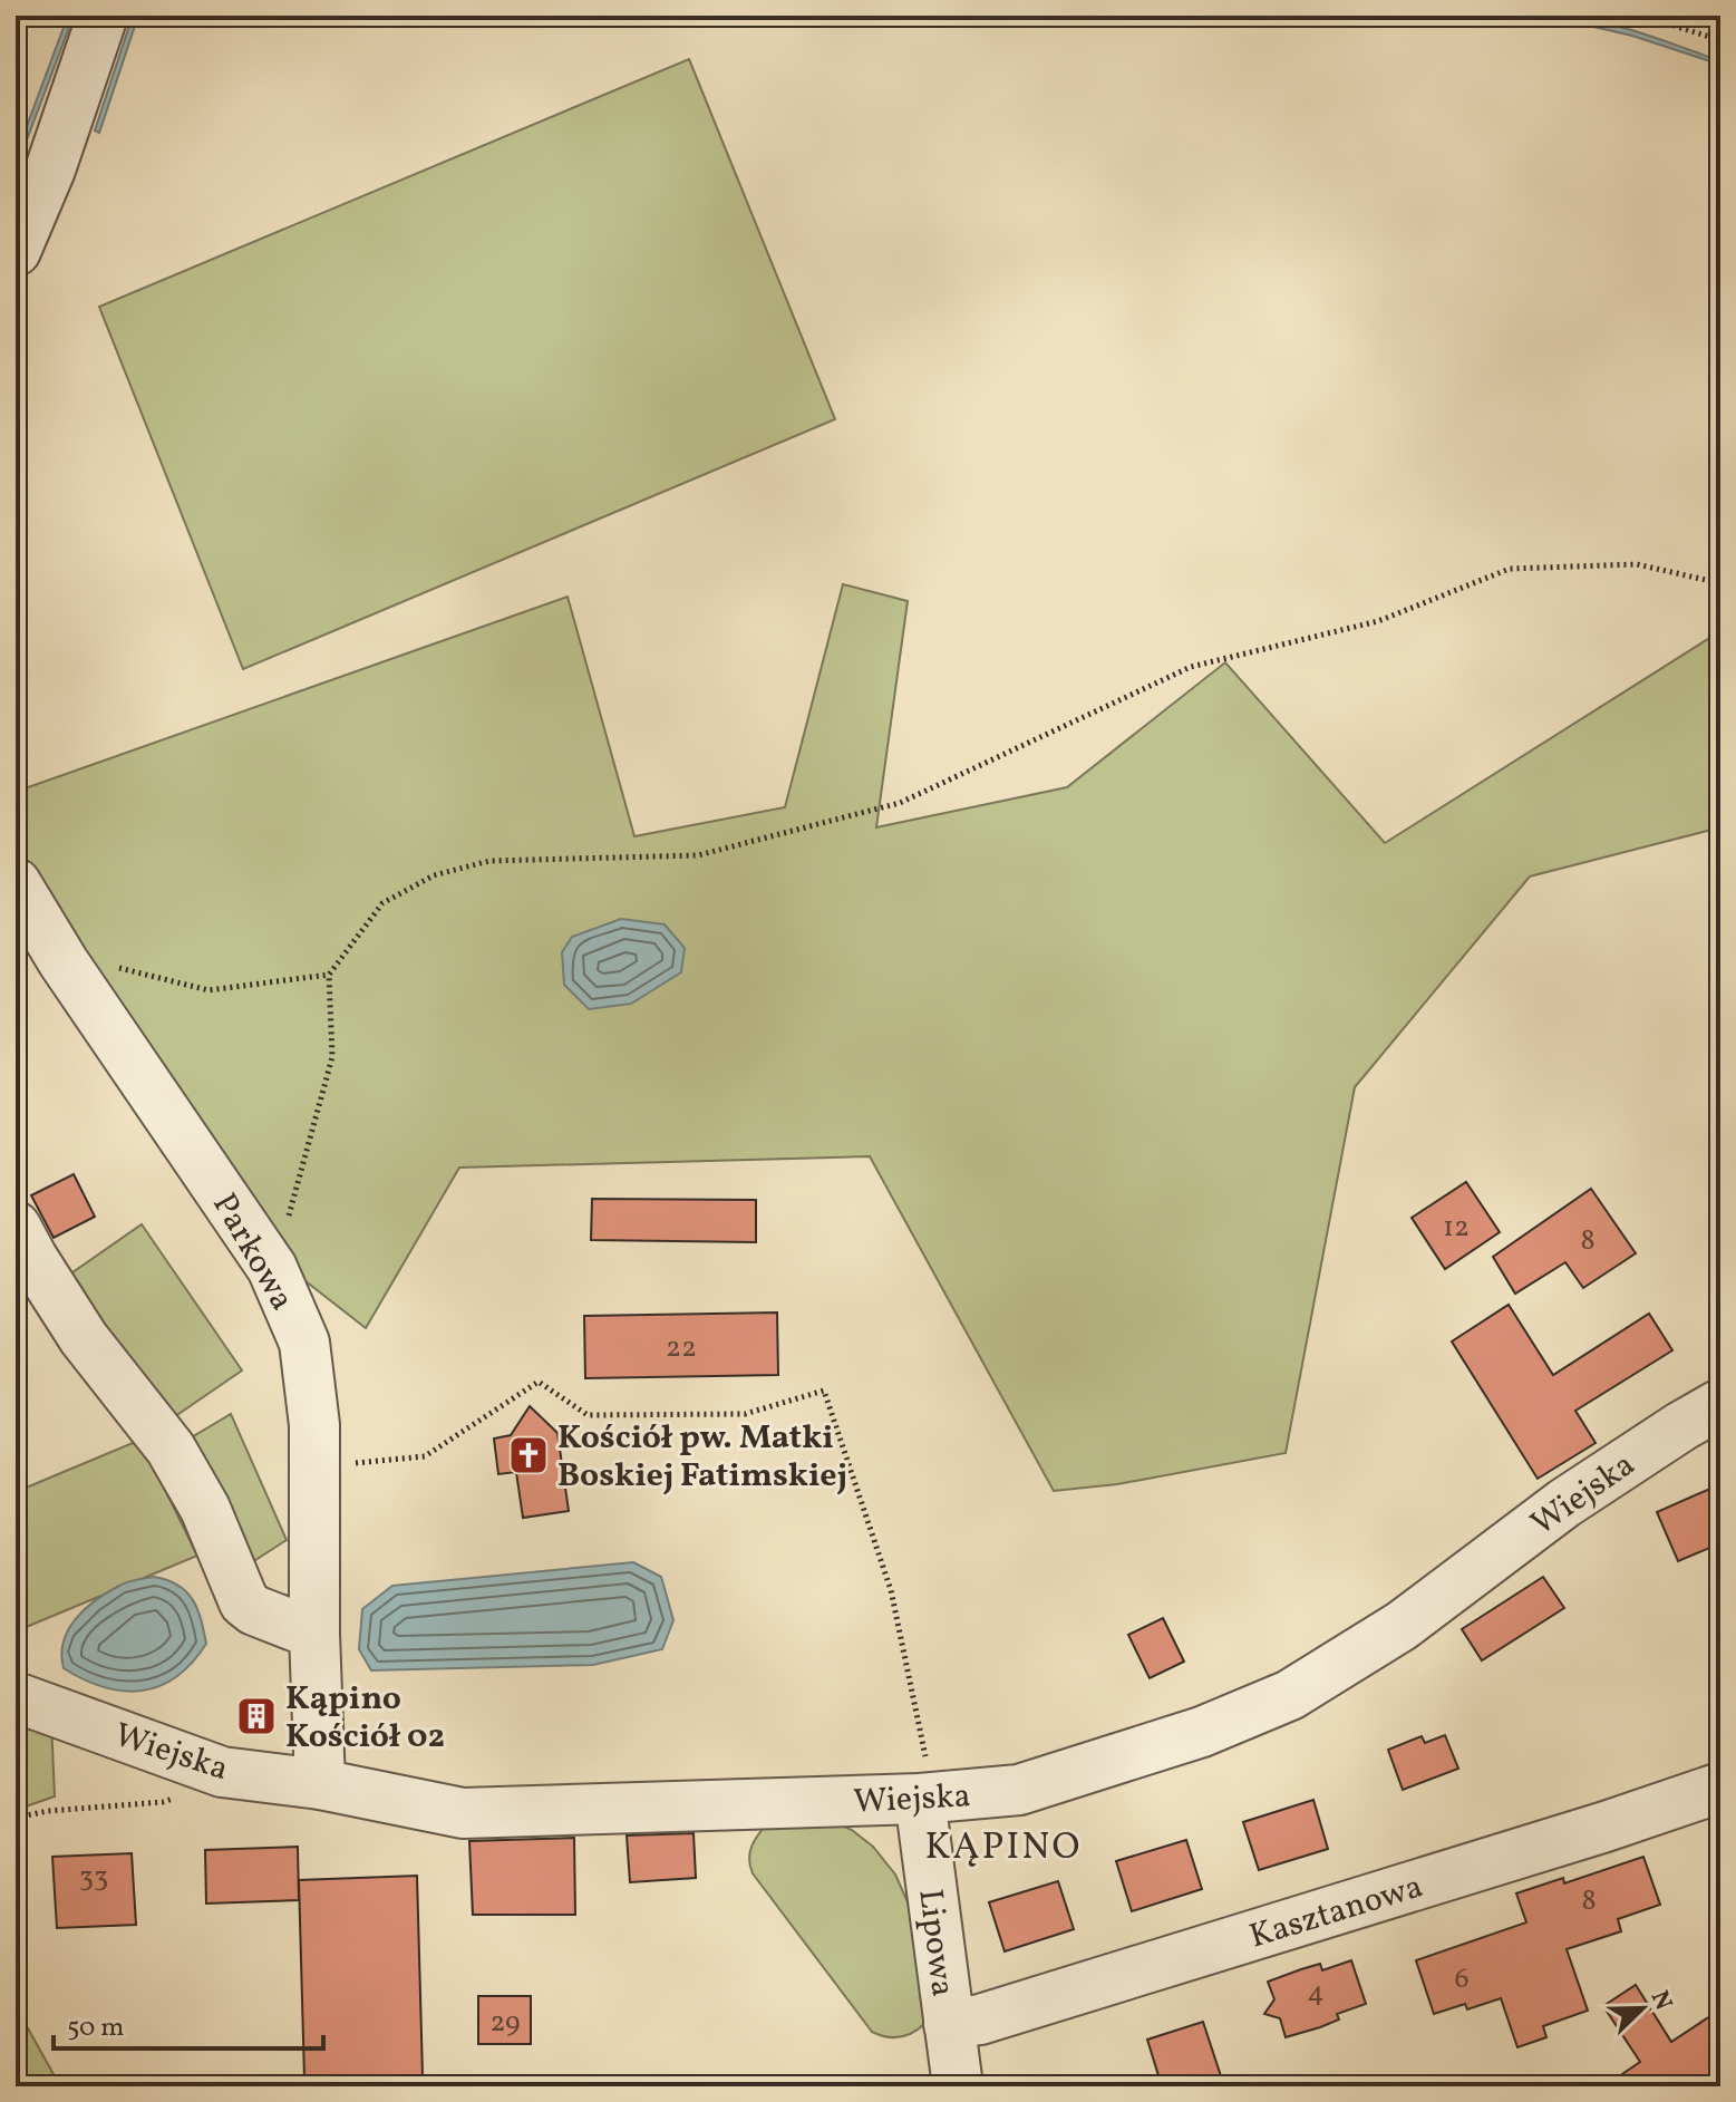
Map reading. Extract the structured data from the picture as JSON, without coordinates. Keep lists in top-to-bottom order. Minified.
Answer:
{"streets":{"street":["Parkowa","Wiejska","Kasztanowa","Lipowa"]},"crossings":[["Parkowa","Wiejska"],["Wiejska","Lipowa"],["Kasztanowa","Lipowa"]],"districts":["KĄPINO"],"places":{"church":["Kościół pw. Matki Boskiej Fatimskiej"],"building":["Kąpino Kościół 02"]},"house_numbers":["12","8","22","33","8","6","4","29"],"scale_bar":"50 m","north":"top right"}
